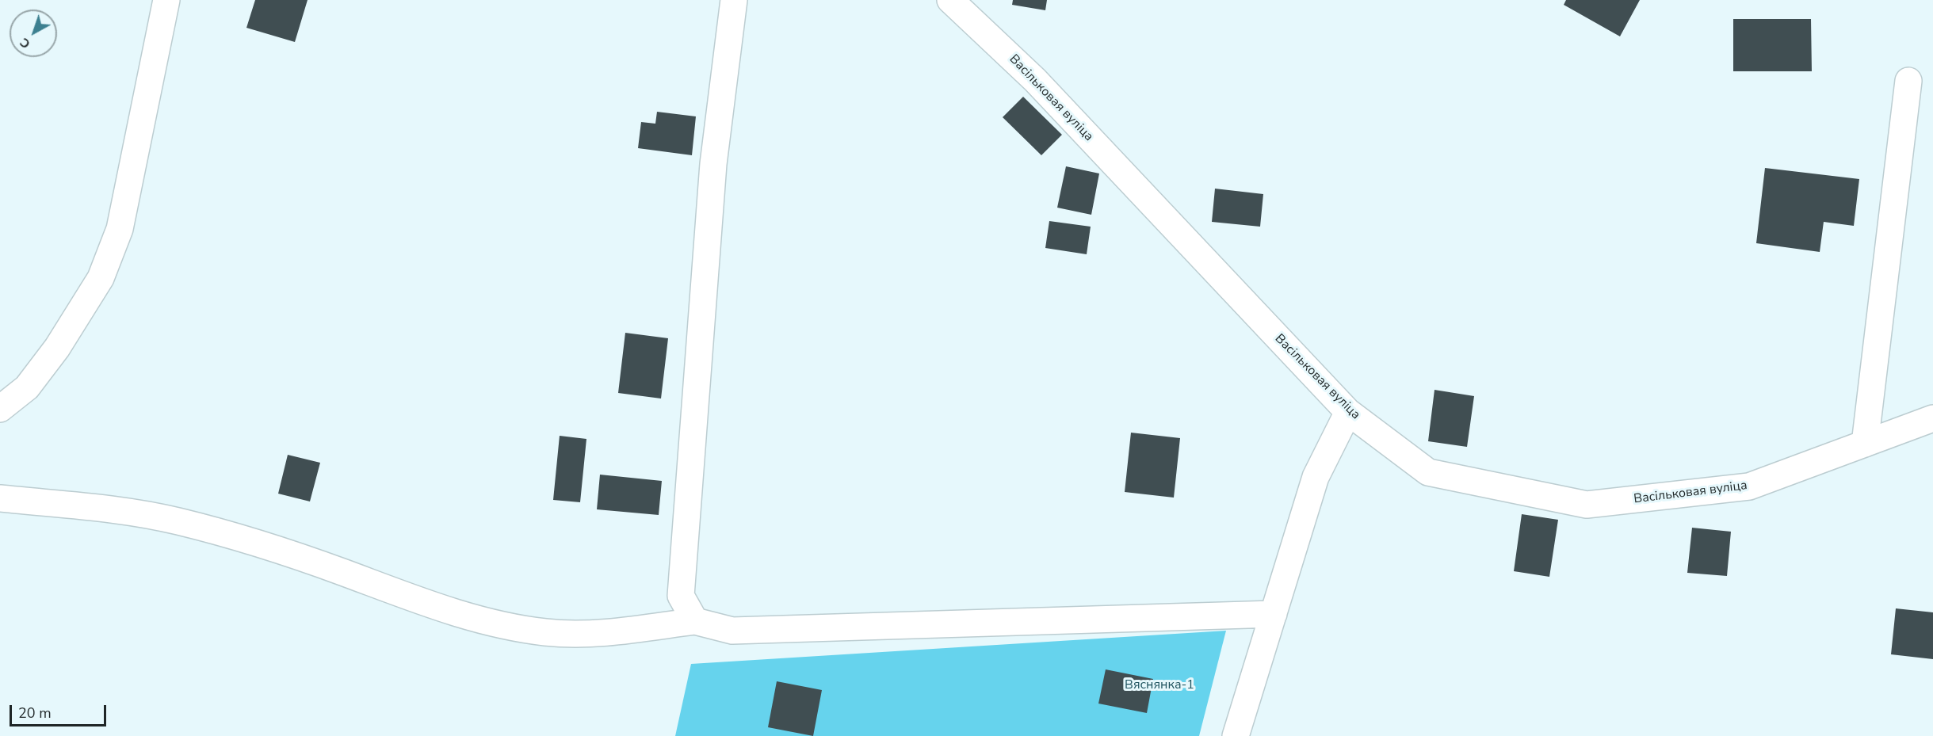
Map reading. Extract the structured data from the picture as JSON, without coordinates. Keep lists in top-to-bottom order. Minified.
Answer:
{"streets":{"street":["Васільковая вуліца"]},"parks":["Вяснянка-1"],"scale_bar":"20 m","north":"bottom left"}
